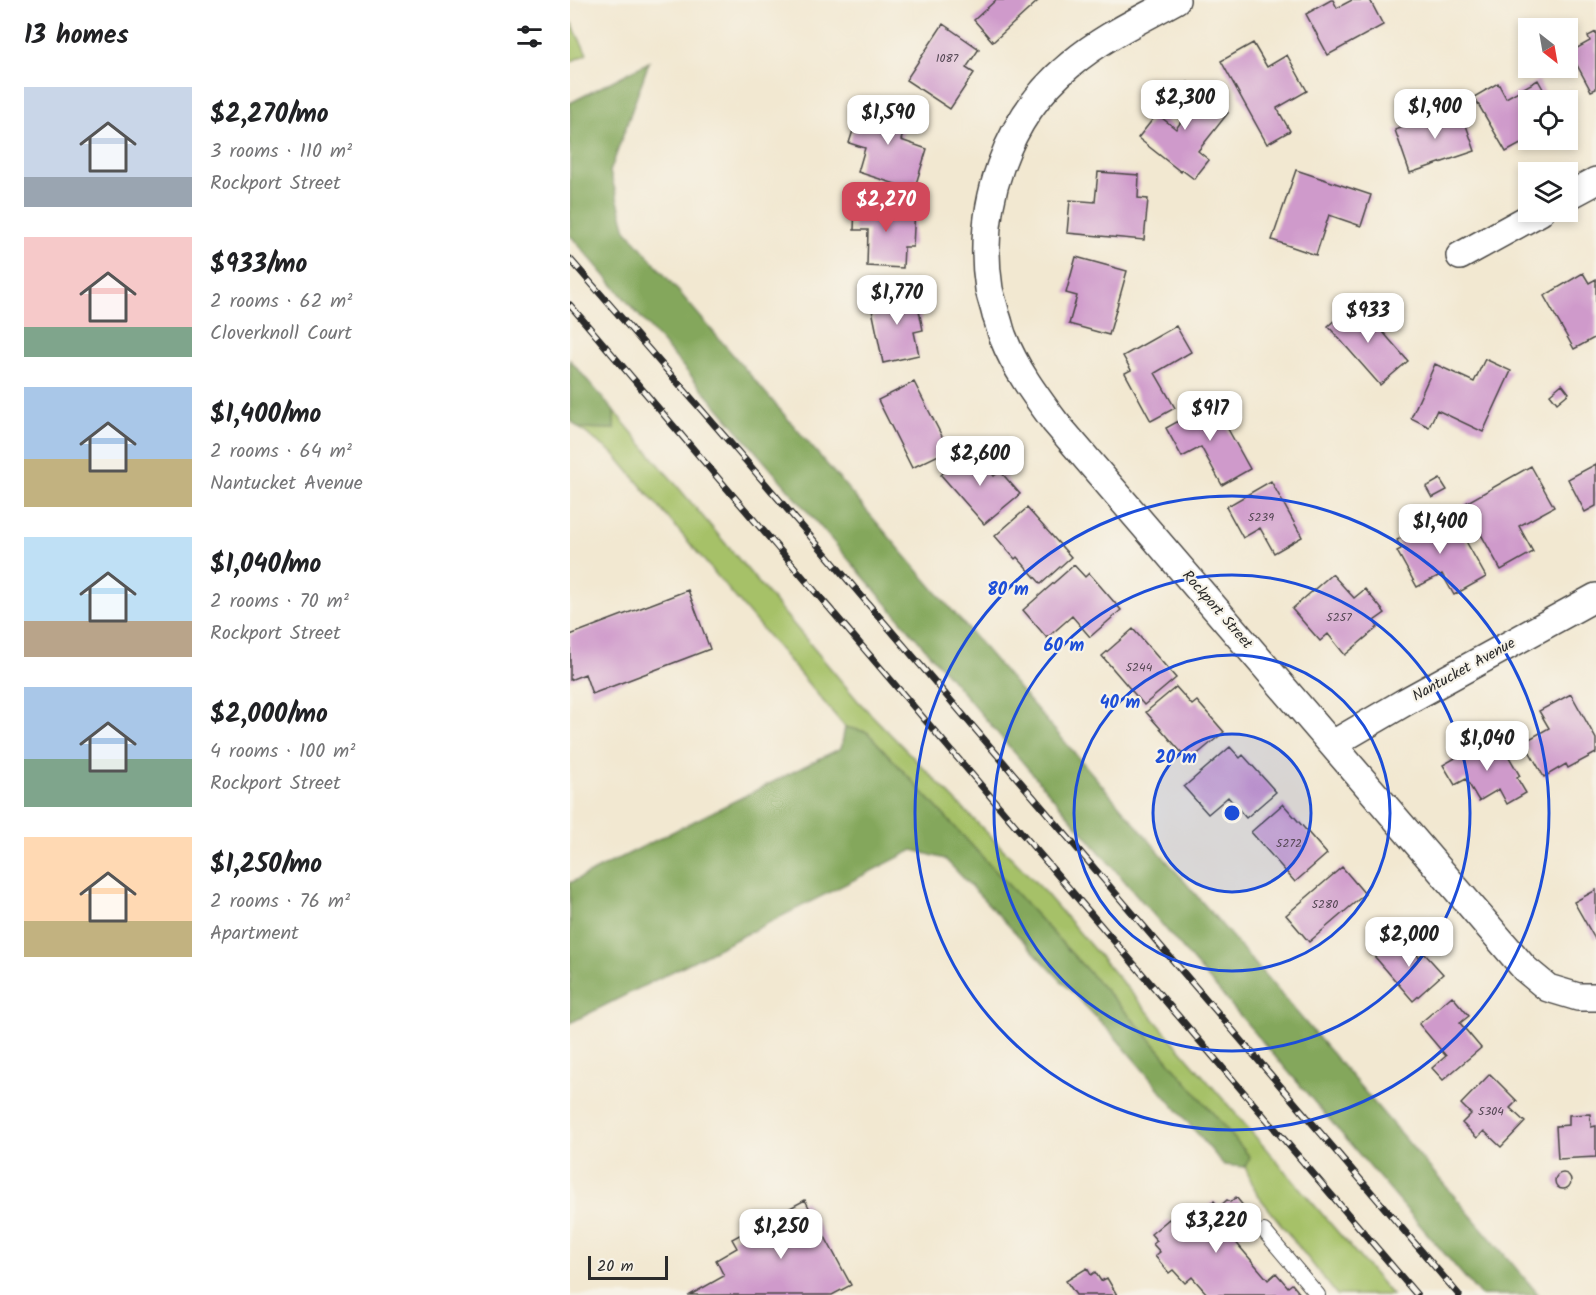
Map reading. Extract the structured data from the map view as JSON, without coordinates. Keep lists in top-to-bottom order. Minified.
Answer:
{"streets":{"street":["Rockport Street","Nantucket Avenue"]},"crossings":[["Rockport Street","Nantucket Avenue"]],"house_numbers":["1087","5239","5257","5244","5272","5280","5304"],"scale_bar":"20 m","north":"bottom right","page":{"heading":"13 homes","list":[{"name":"$2,270/mo","note":"3 rooms · 110 m² · Rockport Street"},{"name":"$933/mo","note":"2 rooms · 62 m² · Cloverknoll Court"},{"name":"$1,400/mo","note":"2 rooms · 64 m² · Nantucket Avenue"},{"name":"$1,040/mo","note":"2 rooms · 70 m² · Rockport Street"},{"name":"$2,000/mo","note":"4 rooms · 100 m² · Rockport Street"},{"name":"$1,250/mo","note":"2 rooms · 76 m² · Apartment"}],"price":["$2,300","$1,900","$1,590","$2,270","$1,770","$933","$917","$2,600","$1,400","$1,040","$2,000","$3,220","$1,250"],"scale":"20 m"},"rings":["80 m","60 m","40 m","20 m"]}
